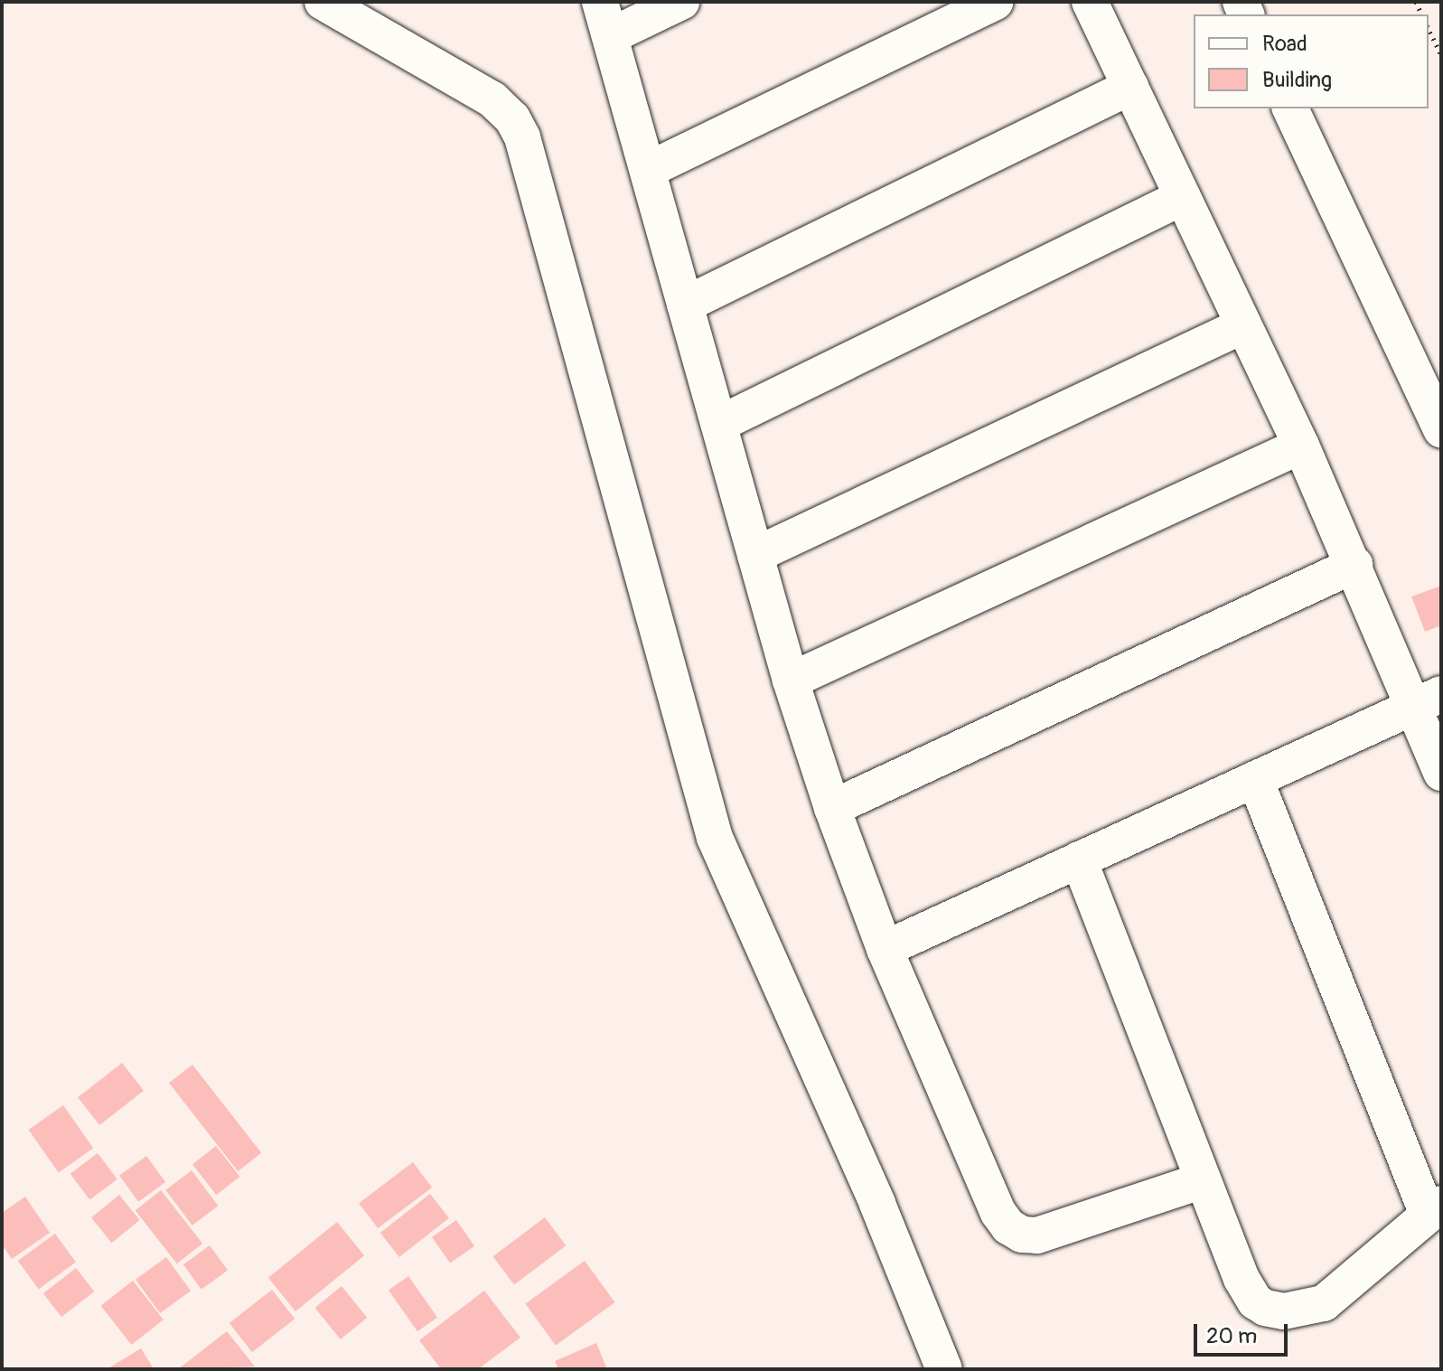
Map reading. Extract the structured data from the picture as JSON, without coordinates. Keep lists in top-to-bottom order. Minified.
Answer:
{"legend":["Road","Building"],"scale_bar":"20 m"}
